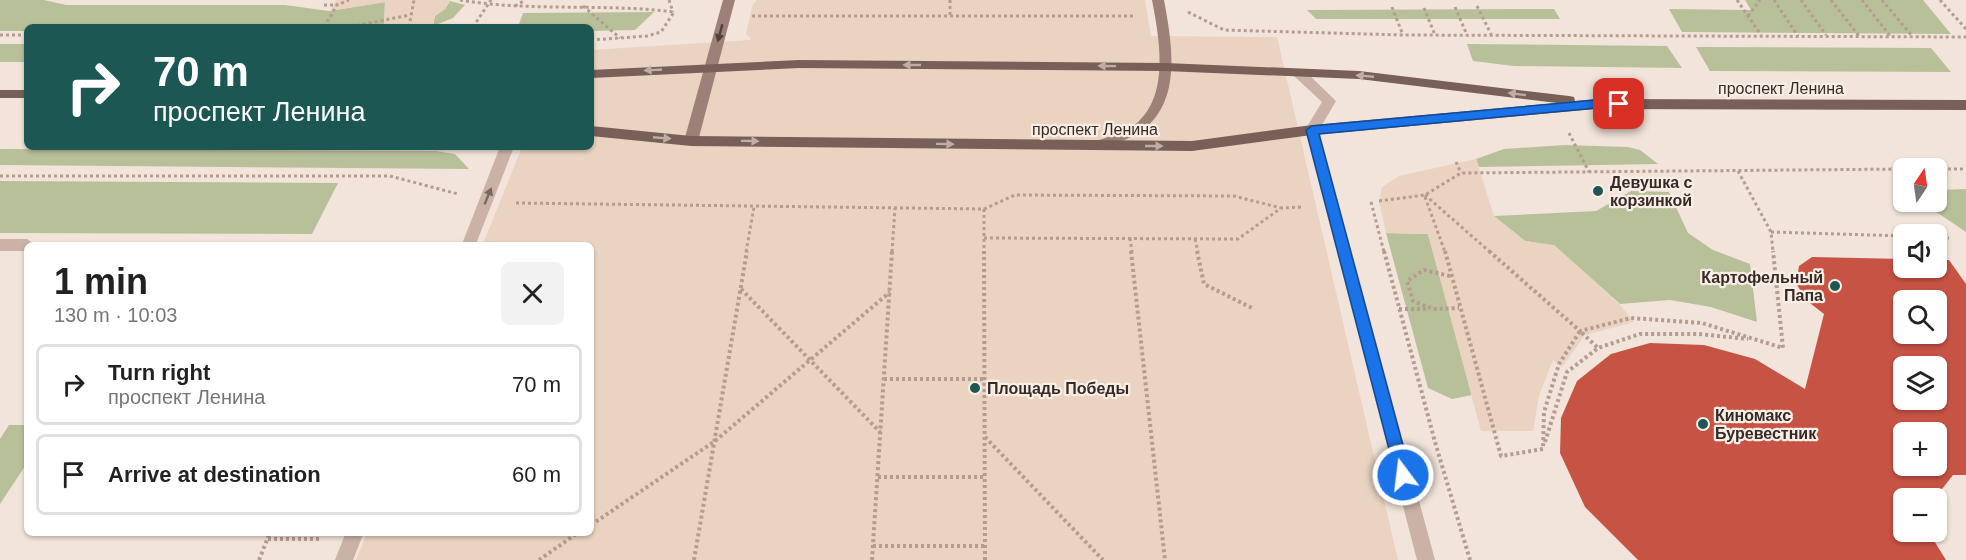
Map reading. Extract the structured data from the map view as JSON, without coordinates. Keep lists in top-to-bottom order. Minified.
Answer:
{"streets":{"main road":["проспект Ленина"]},"places":["Девушка с корзинкой","Картофельный Папа","Площадь Победы","Киномакс Буревестник"],"north":"top","page":{"turn":["70 m","проспект Ленина"],"map_buttons":["+","−"],"heading":["1 min","130 m · 10:03"],"list":[{"name":"Turn right","note":"проспект Ленина","value":"70 m"},{"name":"Arrive at destination","value":"60 m"}]}}
